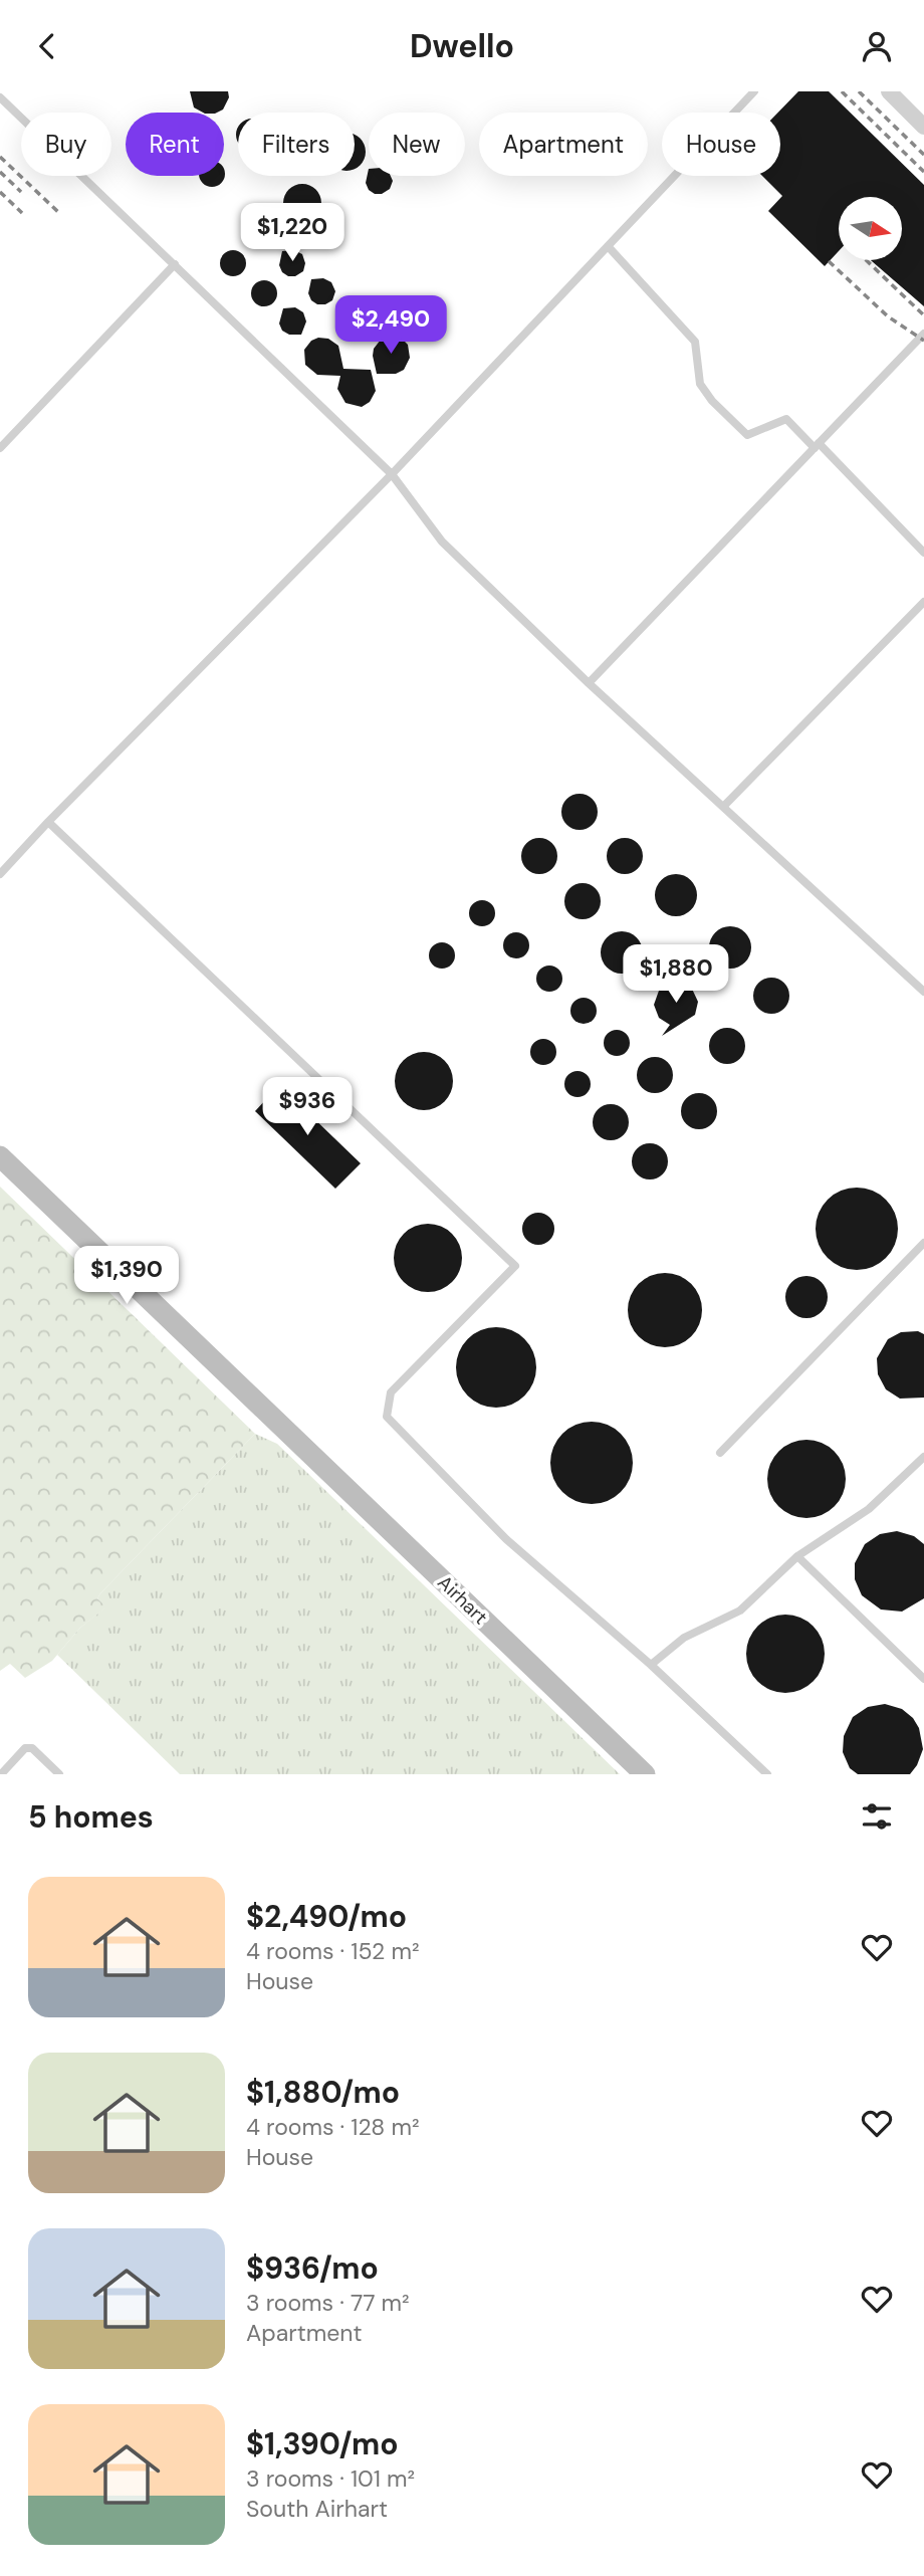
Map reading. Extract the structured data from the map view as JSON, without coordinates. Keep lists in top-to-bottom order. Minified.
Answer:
{"streets":{"street":["Airhart"]},"north":"right","page":{"header":"Dwello","chip":["Buy","Rent","Filters","New","Apartment","House"],"price":["$1,220","$2,490","$1,880","$936","$1,390"],"heading":"5 homes","list":[{"name":"$2,490/mo","note":"4 rooms · 152 m² · House"},{"name":"$1,880/mo","note":"4 rooms · 128 m² · House"},{"name":"$936/mo","note":"3 rooms · 77 m² · Apartment"},{"name":"$1,390/mo","note":"3 rooms · 101 m² · South Airhart"}]}}
